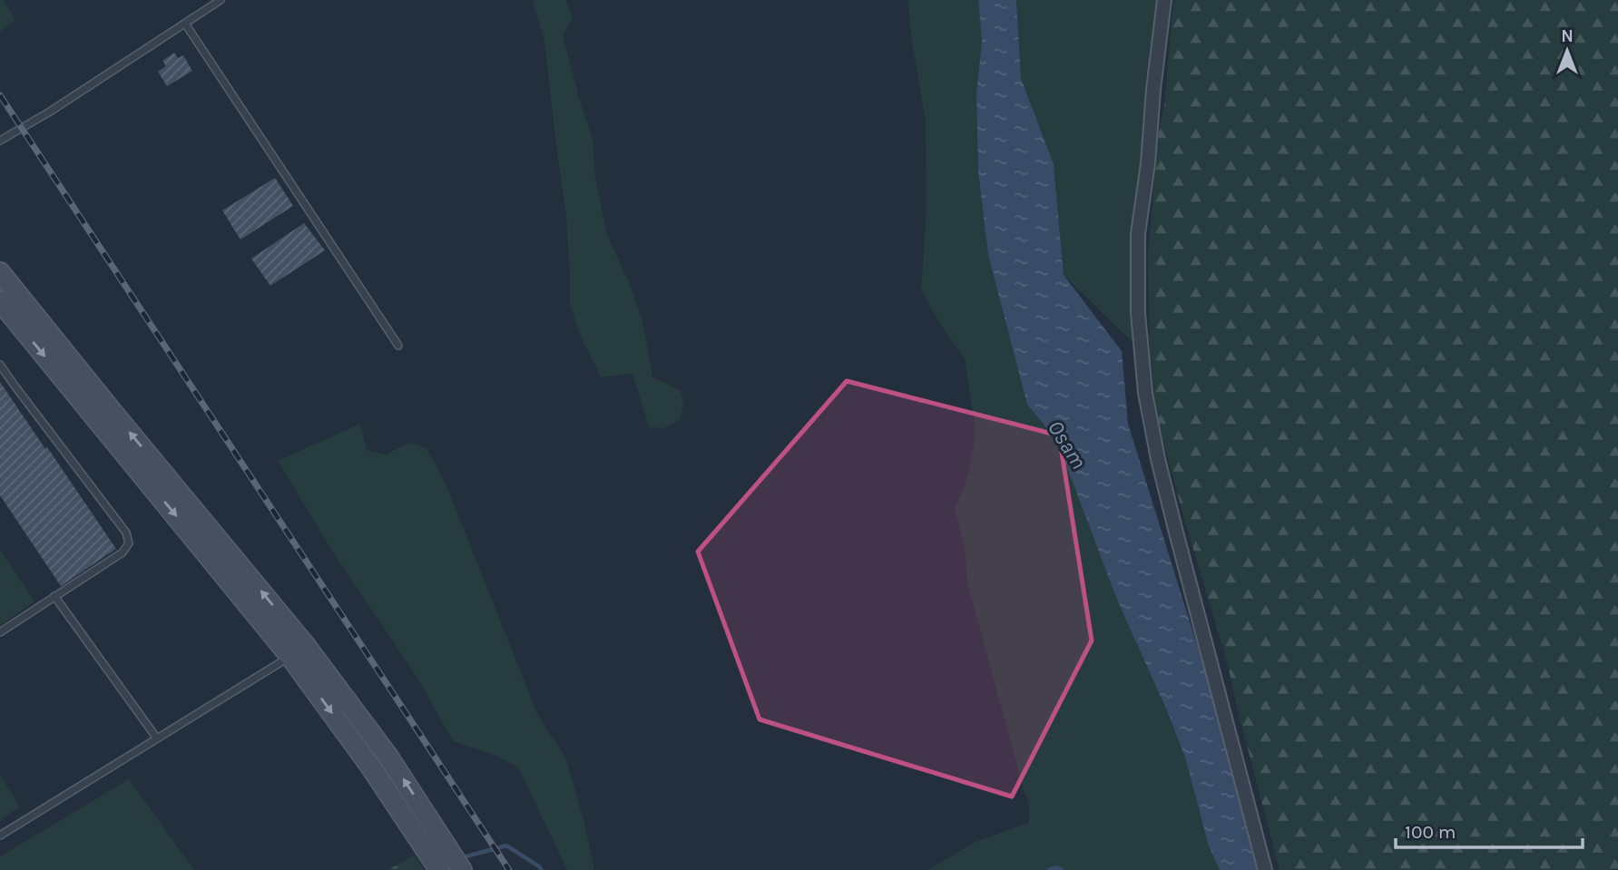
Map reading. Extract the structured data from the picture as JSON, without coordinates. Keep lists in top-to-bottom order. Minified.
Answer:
{"water":["Osam"],"scale_bar":"100 m","north":"top"}
